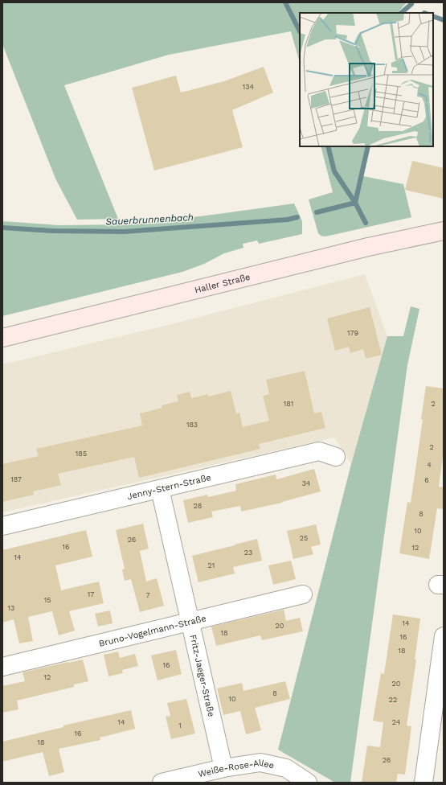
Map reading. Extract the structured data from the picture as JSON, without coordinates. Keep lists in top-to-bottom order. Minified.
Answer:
{"streets":{"main road":["Haller Straße"],"street":["Jenny-Stern-Straße","Bruno-Vogelmann-Straße","Fritz-Jaeger-Straße","Weiße-Rose-Allee"]},"crossings":[["Jenny-Stern-Straße","Fritz-Jaeger-Straße"],["Bruno-Vogelmann-Straße","Fritz-Jaeger-Straße"],["Fritz-Jaeger-Straße","Weiße-Rose-Allee"]],"water":["Sauerbrunnenbach"],"house_numbers":["134","179","181","2","183","2","185","4","187","6","34","28","8","10","25","26","16","12","23","14","21","17","7","15","13","14","20","18","16","18","16","12","20","8","10","22","14","24","1","16","18","26"]}
